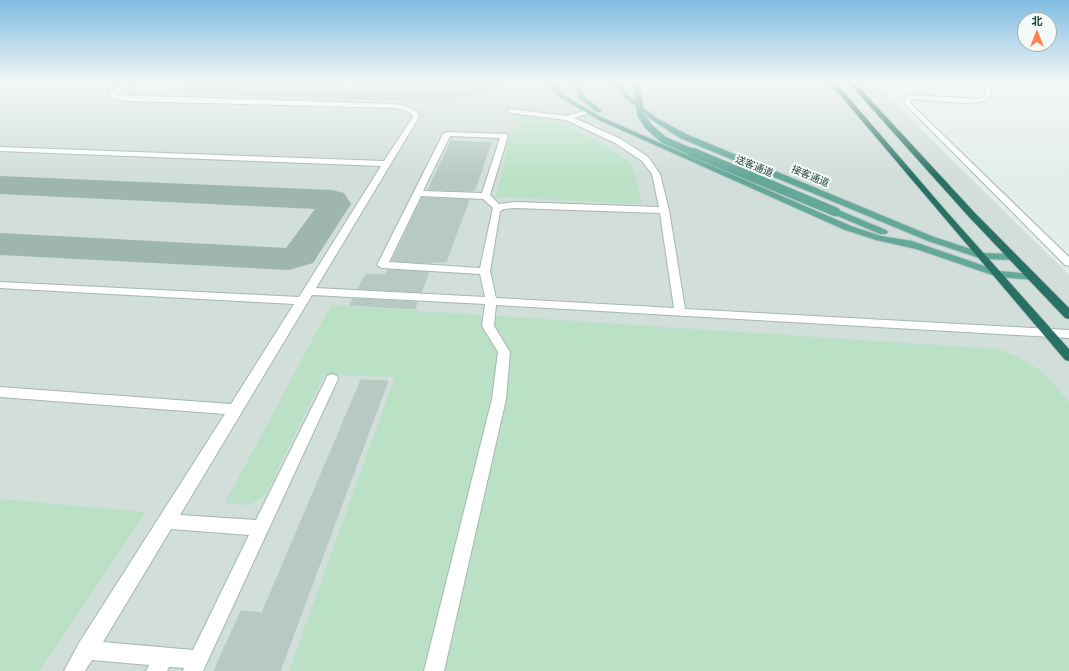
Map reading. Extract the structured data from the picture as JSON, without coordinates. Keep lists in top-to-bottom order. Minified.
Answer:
{"streets":{"main road":["送客通道","接客通道"]},"north":"top"}
